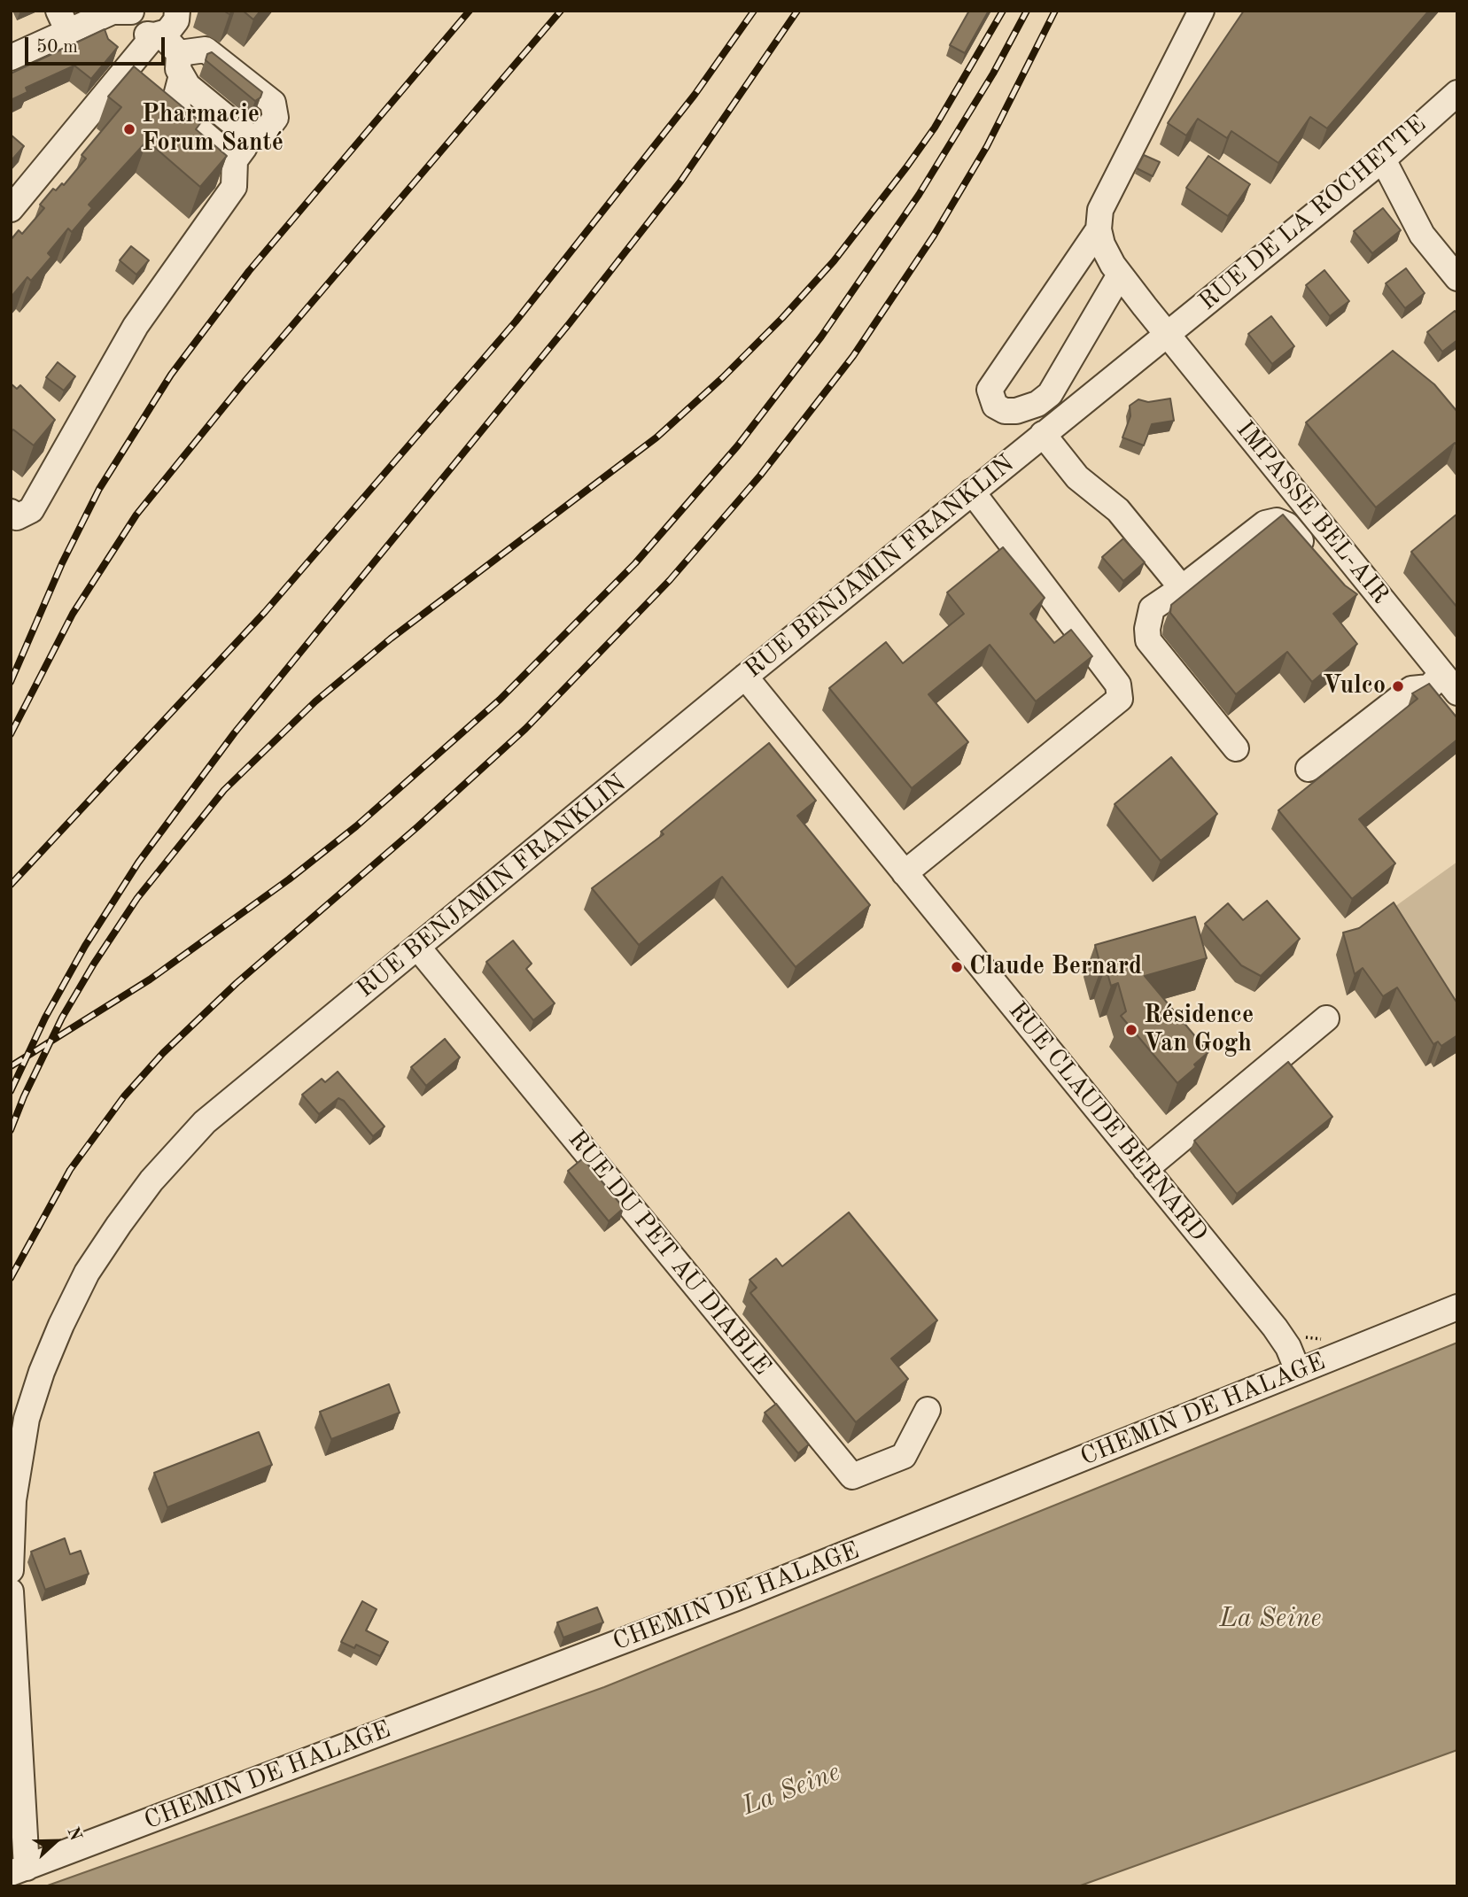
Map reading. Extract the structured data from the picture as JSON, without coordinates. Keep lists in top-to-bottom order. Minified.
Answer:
{"streets":{"street":["RUE DE LA ROCHETTE","IMPASSE BEL-AIR","RUE BENJAMIN FRANKLIN","RUE CLAUDE BERNARD","RUE DU PET AU DIABLE","CHEMIN DE HALAGE"]},"crossings":[["RUE DE LA ROCHETTE","IMPASSE BEL-AIR"],["RUE DE LA ROCHETTE","RUE BENJAMIN FRANKLIN"],["IMPASSE BEL-AIR","RUE BENJAMIN FRANKLIN"],["RUE BENJAMIN FRANKLIN","RUE CLAUDE BERNARD"],["RUE BENJAMIN FRANKLIN","RUE DU PET AU DIABLE"],["RUE CLAUDE BERNARD","CHEMIN DE HALAGE"]],"water":["La Seine"],"places":["Pharmacie Forum Santé","Vulco","Claude Bernard","Résidence Van Gogh"],"scale_bar":"50 m","north":"right"}
